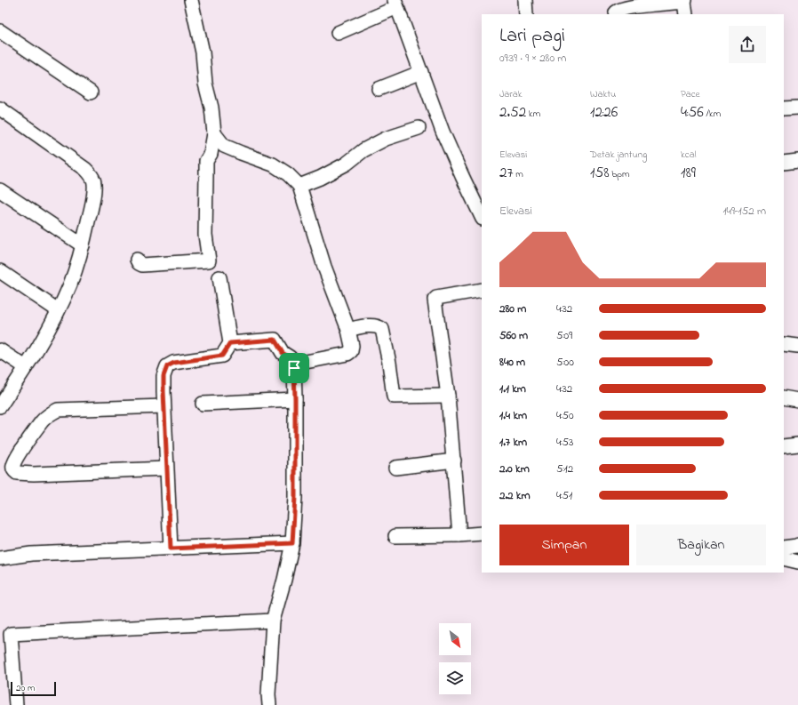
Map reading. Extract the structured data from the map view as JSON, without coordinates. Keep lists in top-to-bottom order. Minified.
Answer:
{"scale_bar":"20 m","north":"bottom right","page":{"heading":["Lari pagi","09:39 · 9 × 280 m"],"stats":[["Jarak","2.52 km"],["Waktu","12:26"],["Pace","4:56 /km"],["Elevasi","27 m"],["Detak jantung","158 bpm"],["kcal","189"]],"chart":["Elevasi","149–152 m"],"list":[{"name":"280 m","note":"4:32"},{"name":"560 m","note":"5:09"},{"name":"840 m","note":"5:00"},{"name":"1.1 km","note":"4:32"},{"name":"1.4 km","note":"4:50"},{"name":"1.7 km","note":"4:53"},{"name":"2.0 km","note":"5:12"},{"name":"2.2 km","note":"4:51"}],"buttons":["Simpan","Bagikan"],"scale":"20 m"}}
